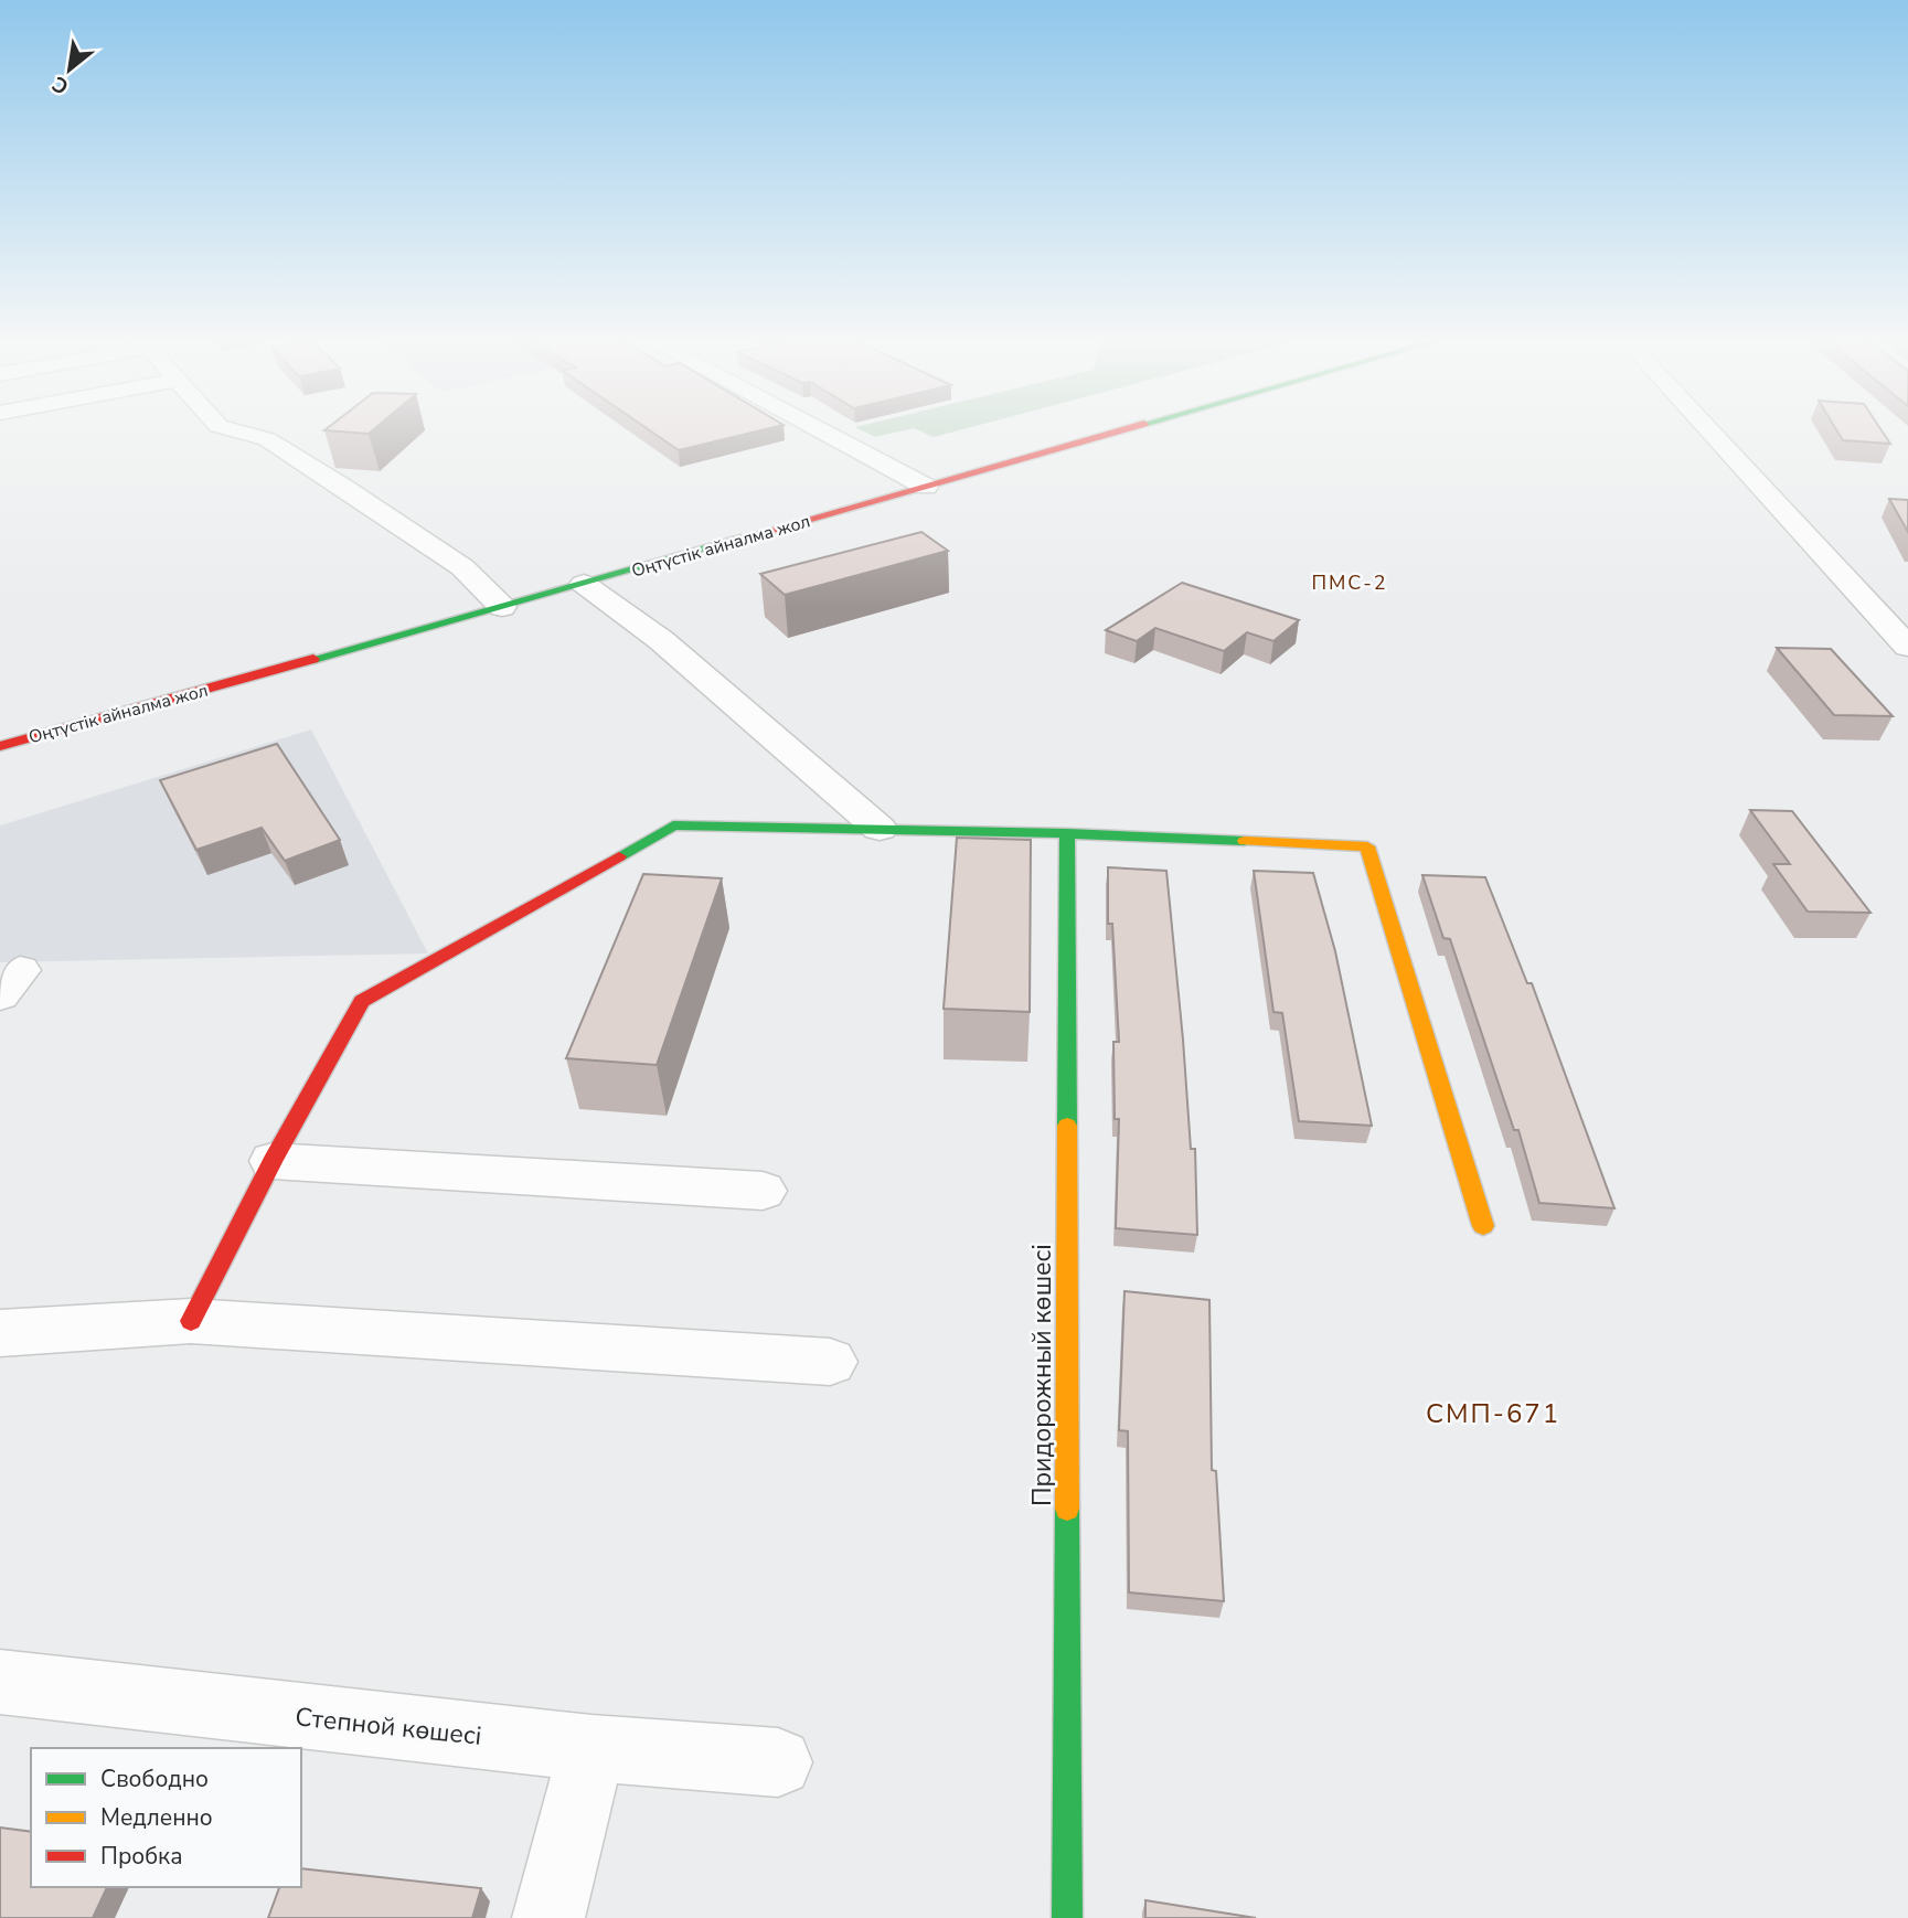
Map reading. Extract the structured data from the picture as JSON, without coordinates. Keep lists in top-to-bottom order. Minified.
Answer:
{"streets":{"main road":["Оңтүстік айналма жол","Придорожный көшесі"],"street":["Степной көшесі"]},"districts":["ПМС-2","СМП-671"],"legend":["Свободно","Медленно","Пробка"],"north":"bottom left"}
